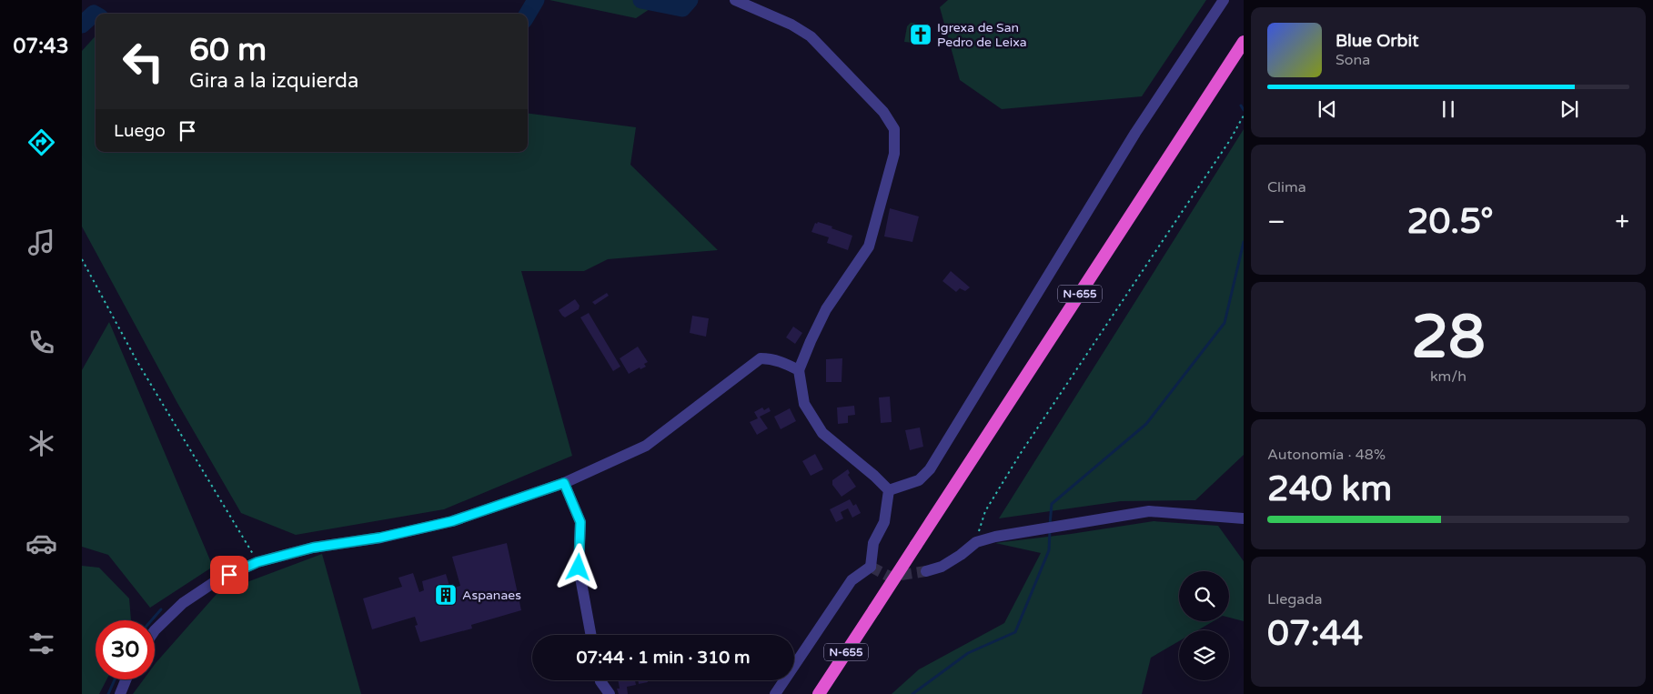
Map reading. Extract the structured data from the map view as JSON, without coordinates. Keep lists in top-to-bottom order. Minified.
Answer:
{"streets":{"highway":["N-655"]},"places":{"church":["Igrexa de San Pedro de Leixa"],"building":["Aspanaes"]},"page":{"tabs":"07:43","turn":["60 m","Gira a la izquierda"],"song":["Blue Orbit","Sona"],"then":"Luego","tile":["Clima",["28","km/h"],["Autonomía · 48%","240 km"],["Llegada","07:44"]],"heat":["−","20.5°","+"],"limit":"30","trip":"07:44 · 1 min · 310 m"}}
